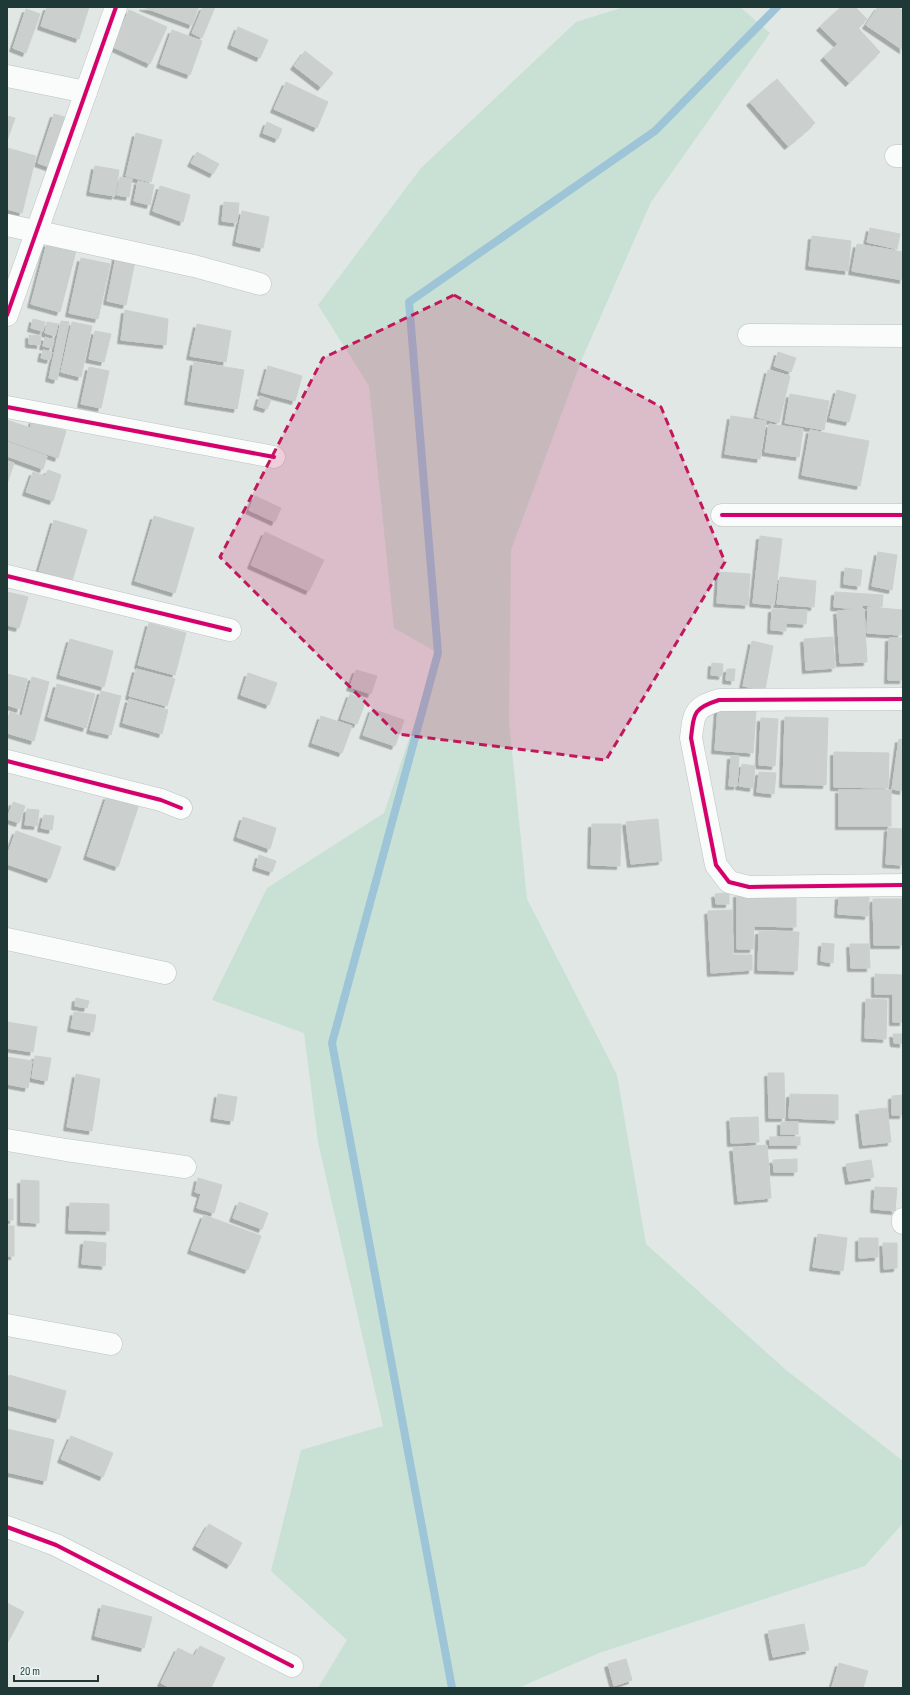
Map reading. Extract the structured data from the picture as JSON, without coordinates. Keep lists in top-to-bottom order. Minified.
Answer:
{"scale_bar":"20 m"}
